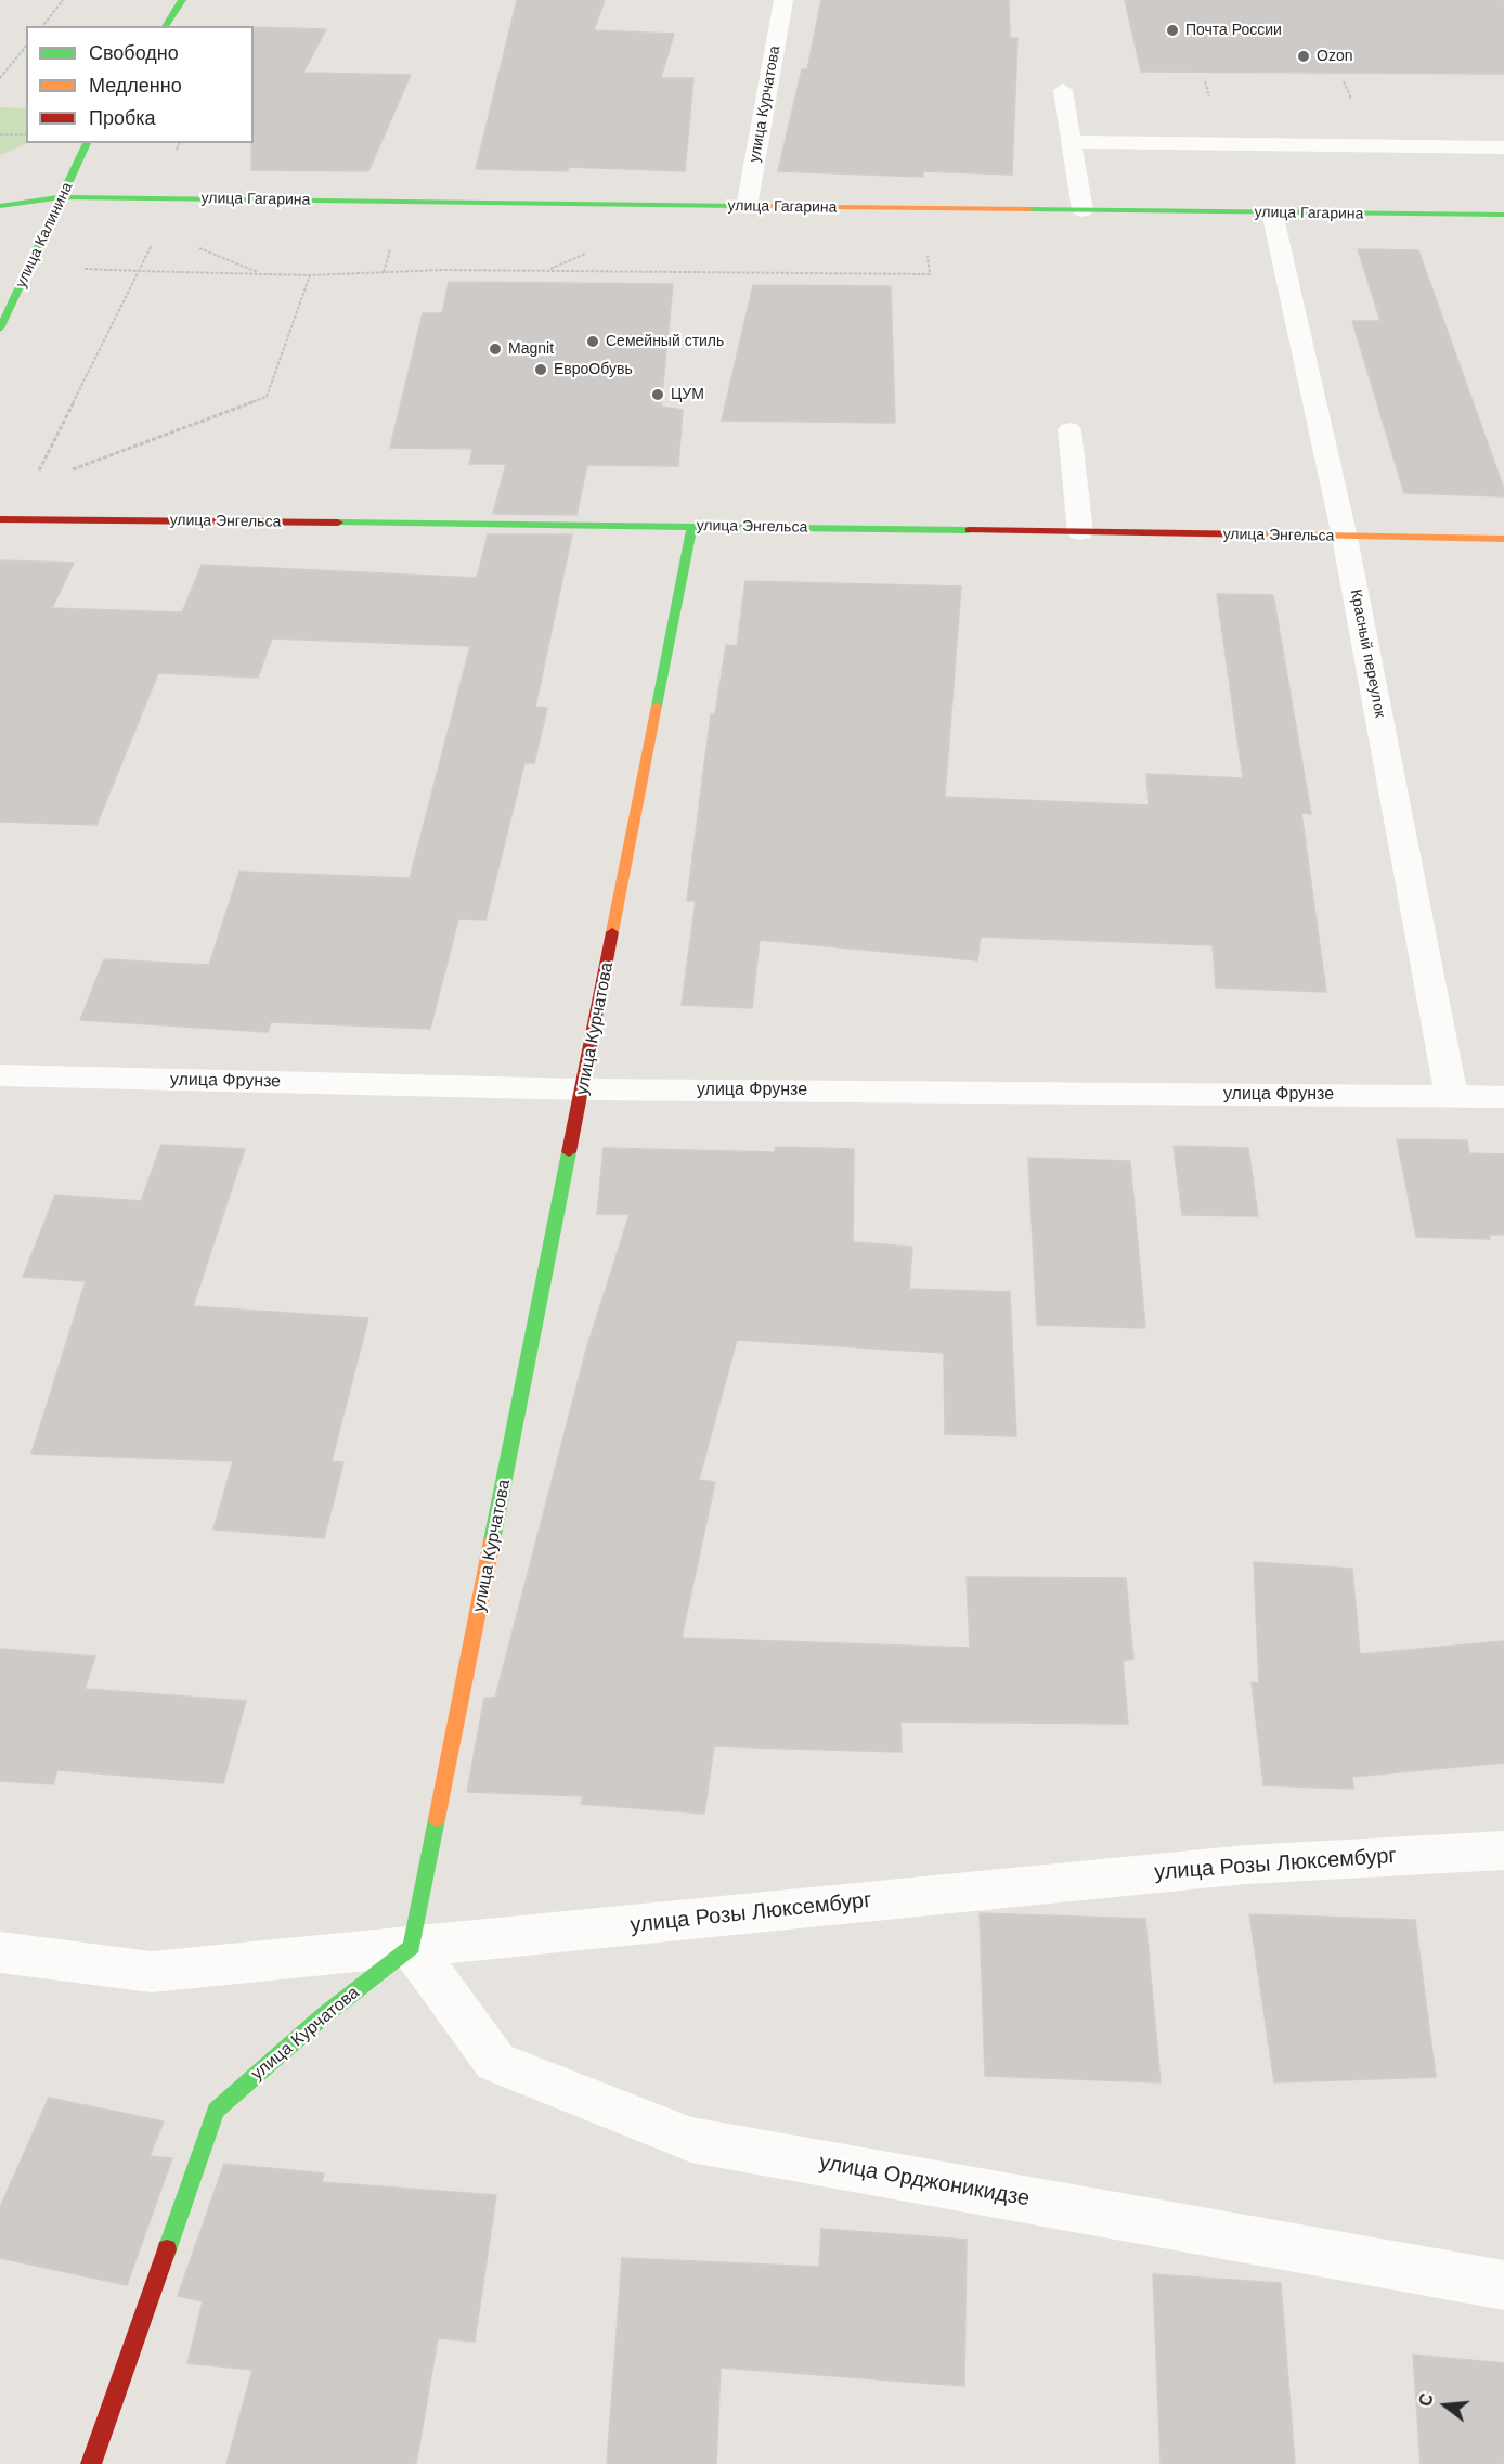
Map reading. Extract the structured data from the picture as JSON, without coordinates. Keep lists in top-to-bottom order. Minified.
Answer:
{"streets":{"street":["улица Курчатова","улица Гагарина","улица Калинина","улица Энгельса","Красный переулок","улица Фрунзе","улица Розы Люксембург","улица Орджоникидзе"]},"crossings":[["улица Курчатова","улица Гагарина"],["улица Курчатова","улица Энгельса"],["улица Курчатова","улица Фрунзе"],["улица Курчатова","улица Розы Люксембург"],["улица Курчатова","улица Орджоникидзе"],["улица Гагарина","улица Калинина"],["улица Гагарина","Красный переулок"],["улица Энгельса","Красный переулок"],["Красный переулок","улица Фрунзе"],["улица Розы Люксембург","улица Орджоникидзе"]],"places":["Почта России","Ozon","Семейный стиль","Magnit","ЕвроОбувь","ЦУМ"],"legend":["Свободно","Медленно","Пробка"],"north":"left"}
